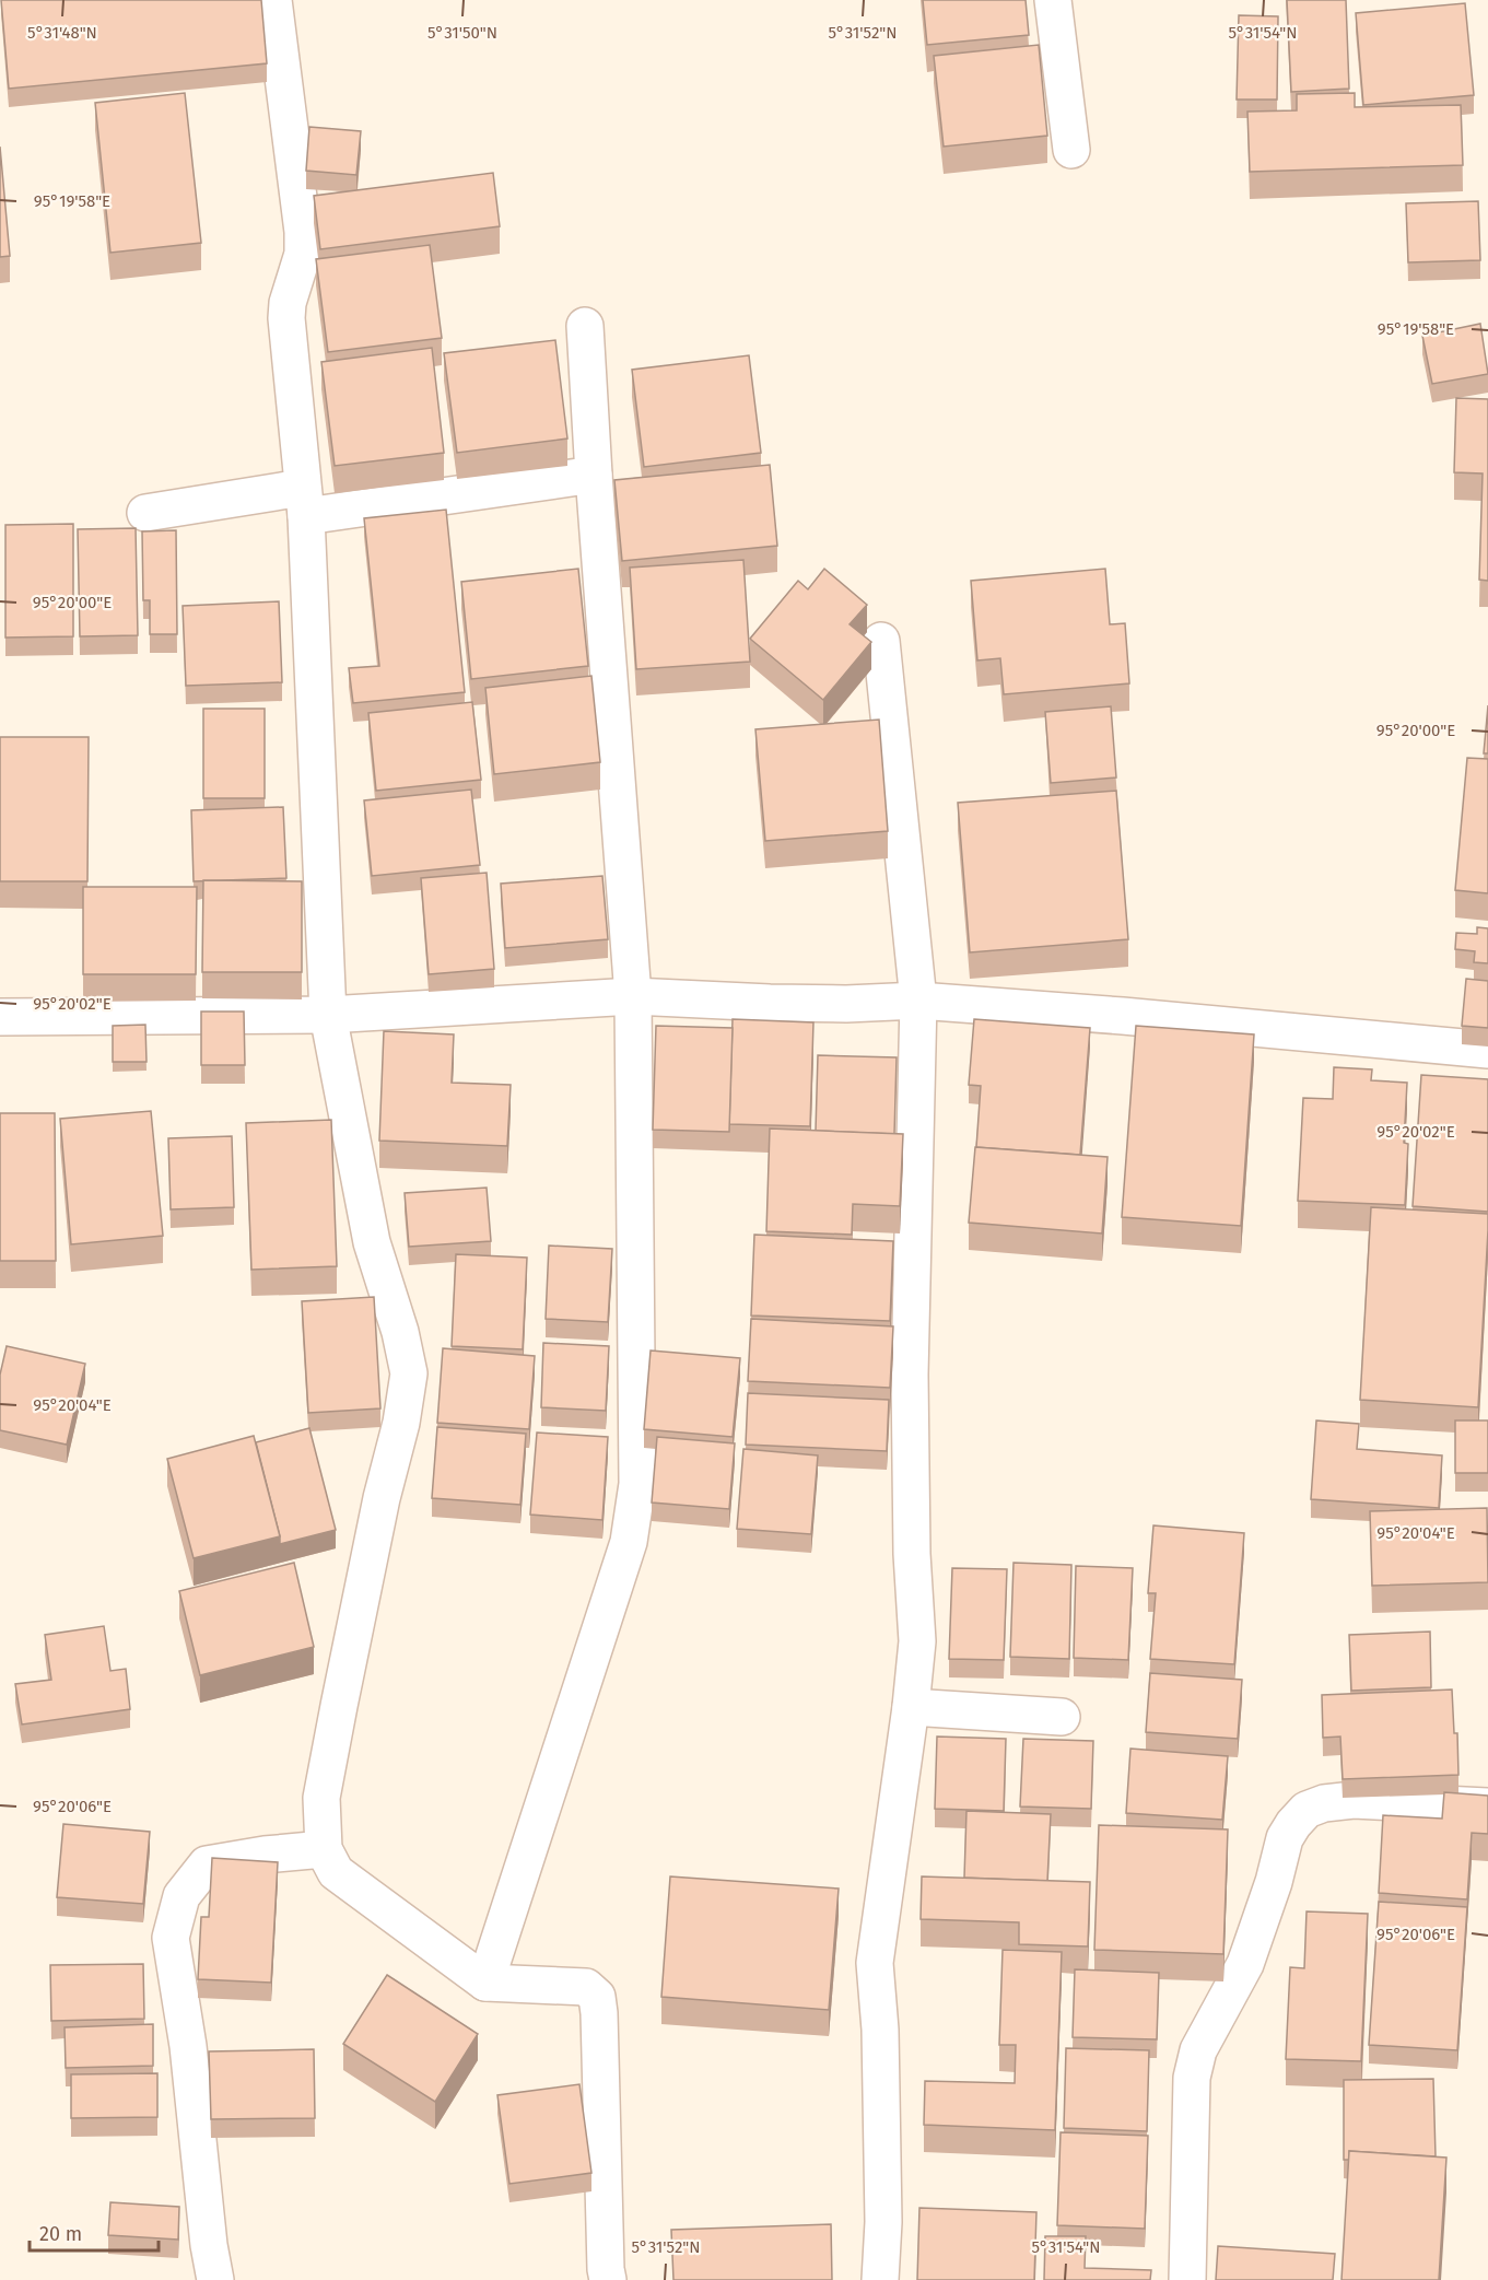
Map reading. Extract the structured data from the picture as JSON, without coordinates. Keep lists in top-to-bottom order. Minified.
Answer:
{"scale_bar":"20 m","coordinates":["5°31'48\"N","5°31'50\"N","5°31'52\"N","5°31'54\"N","95°19'58\"E","95°20'00\"E","95°20'02\"E","95°20'04\"E","95°20'06\"E"]}
